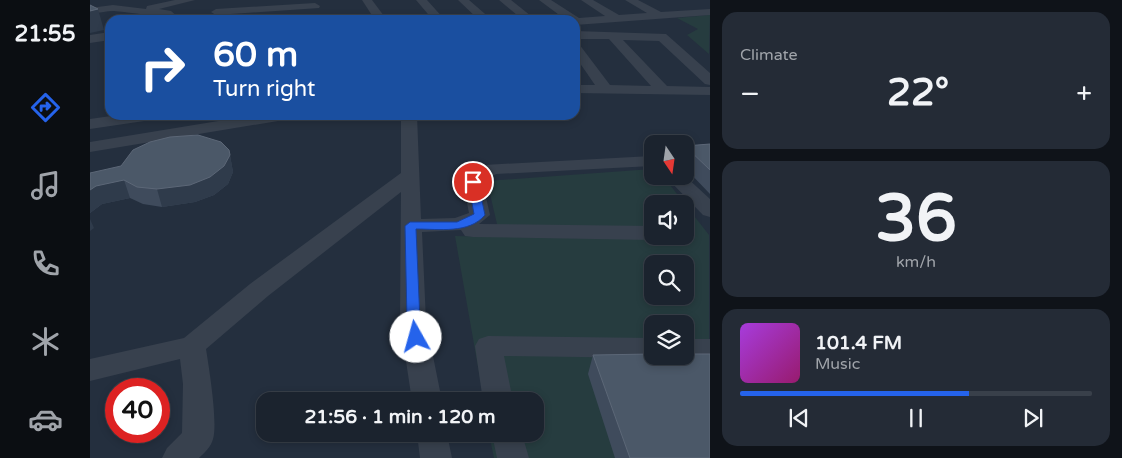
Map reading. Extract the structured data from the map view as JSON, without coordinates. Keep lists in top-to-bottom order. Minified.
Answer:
{"north":"bottom","page":{"tabs":"21:55","tile":["Climate",["36","km/h"]],"turn":["60 m","Turn right"],"heat":["−","22°","+"],"song":["101.4 FM","Music"],"limit":"40","trip":"21:56 · 1 min · 120 m"}}
